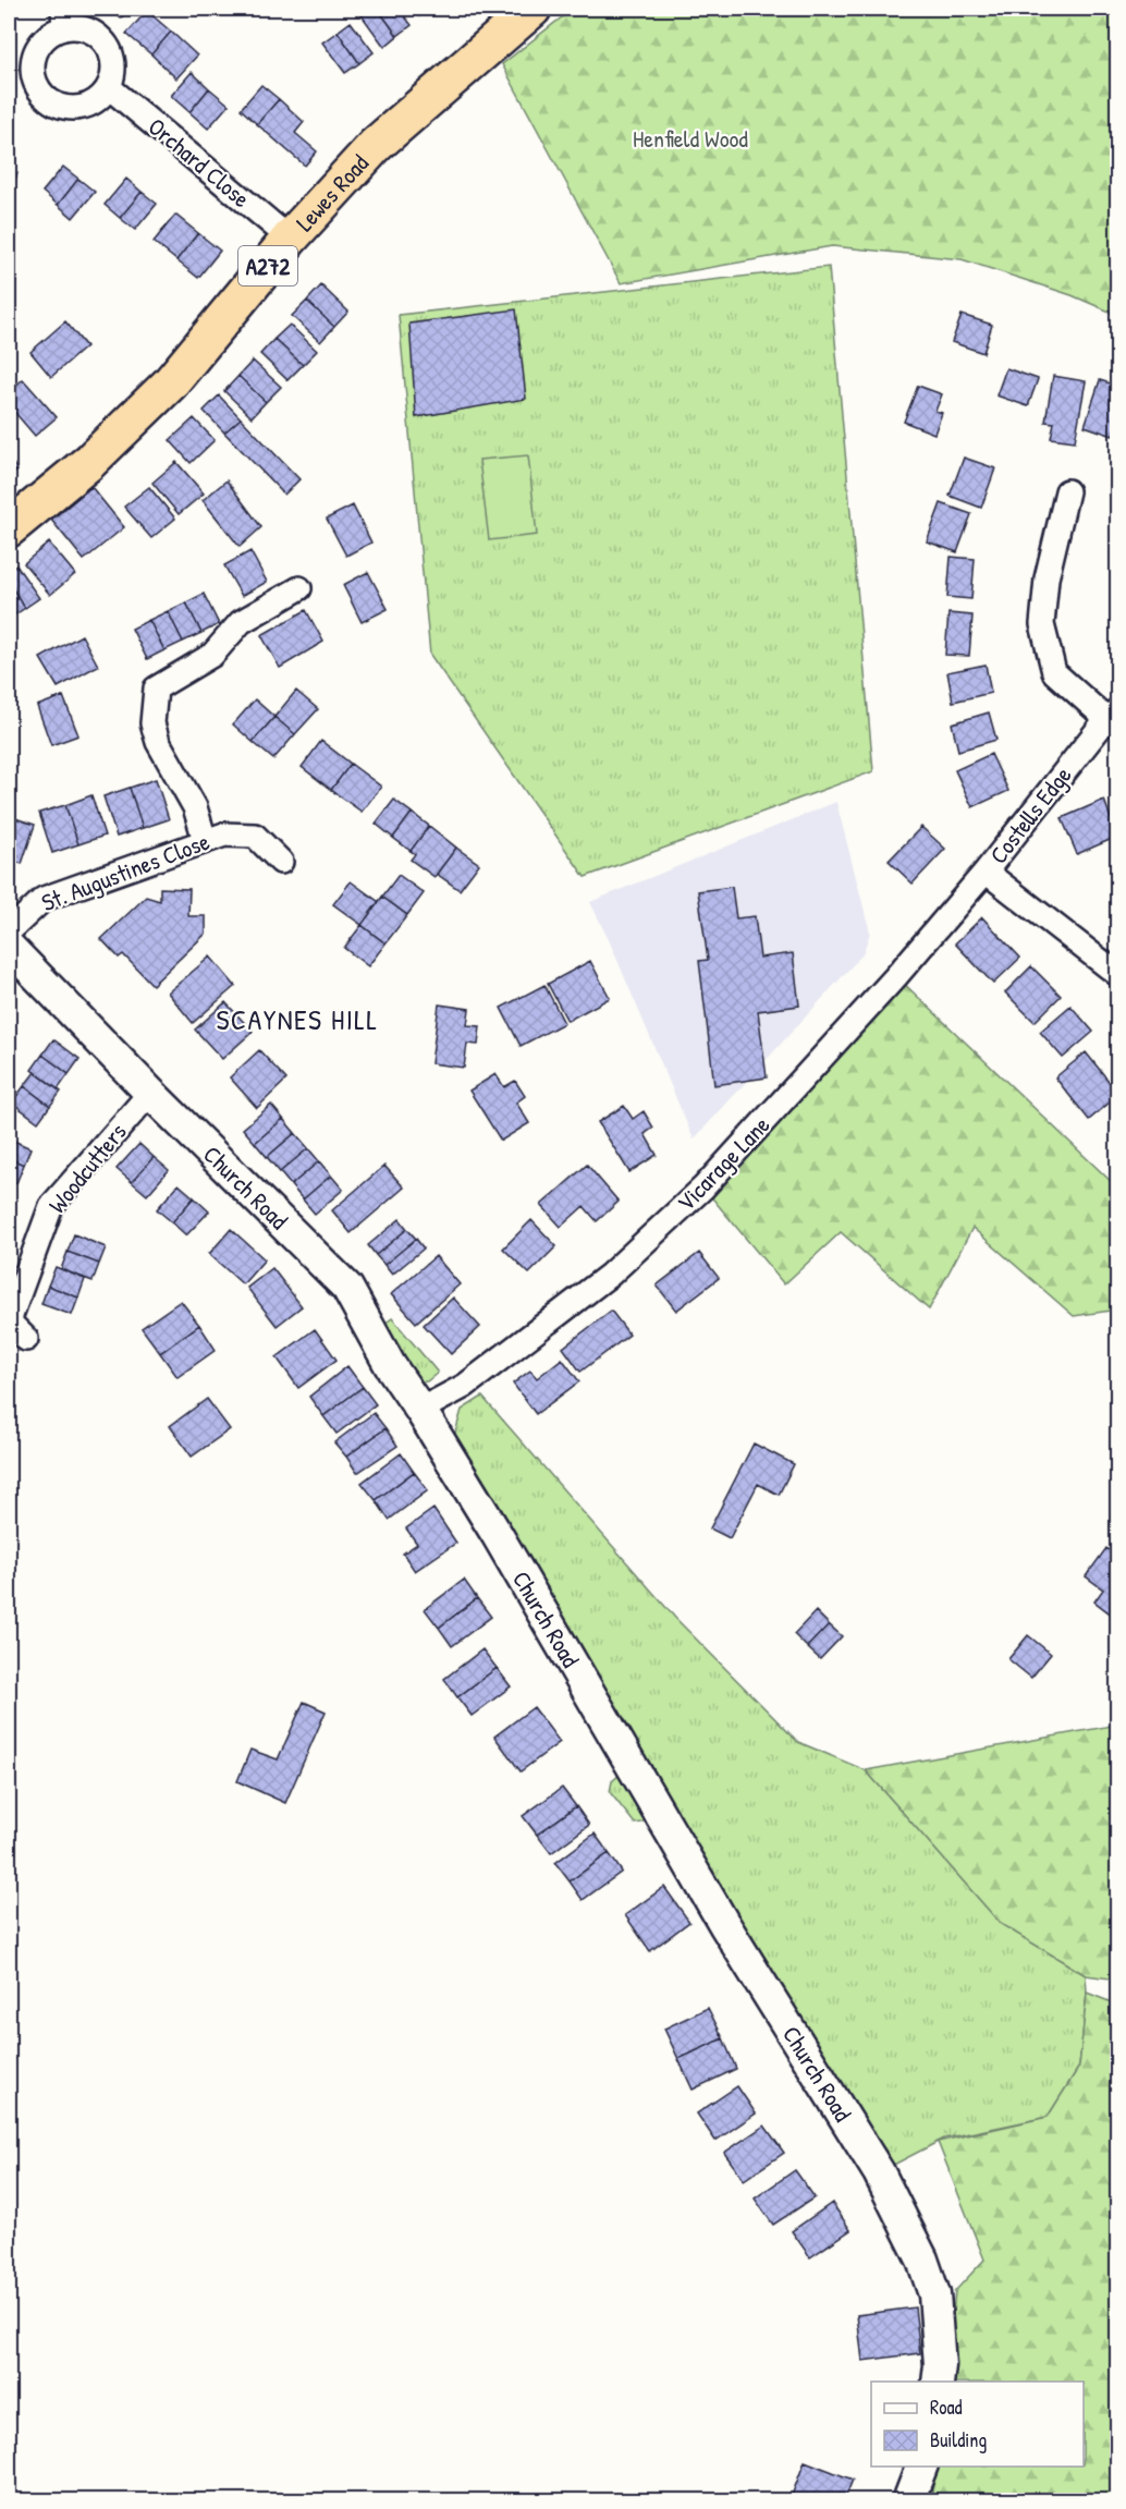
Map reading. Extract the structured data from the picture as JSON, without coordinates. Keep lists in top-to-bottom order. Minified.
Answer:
{"streets":{"highway":["Lewes Road","A272"],"street":["Orchard Close","Costells Edge","St. Augustines Close","Vicarage Lane","Woodcutters","Church Road"]},"crossings":[["Orchard Close","Lewes Road"],["Costells Edge","Vicarage Lane"],["Vicarage Lane","Church Road"],["Woodcutters","Church Road"]],"districts":["SCAYNES HILL"],"parks":["Henfield Wood"],"legend":["Road","Building"]}
